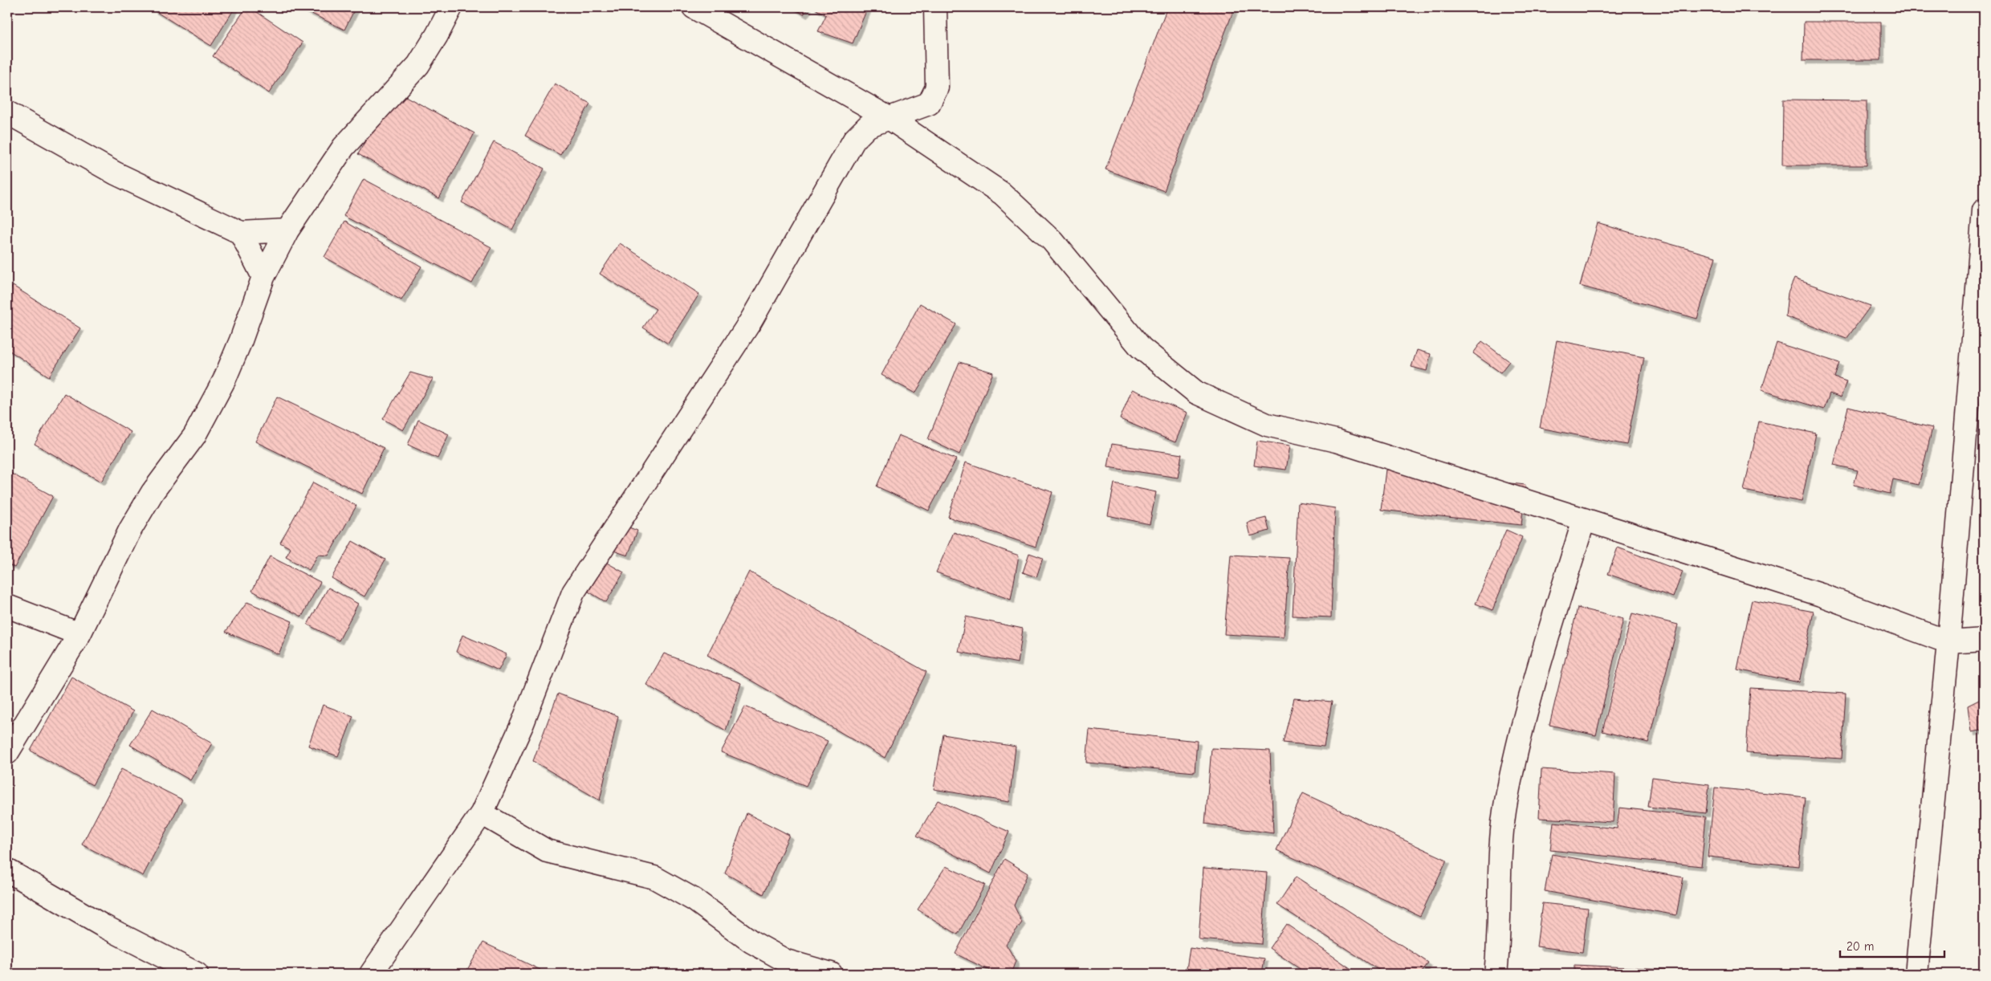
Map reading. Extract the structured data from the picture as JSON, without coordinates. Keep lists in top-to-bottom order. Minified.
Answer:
{"scale_bar":"20 m"}
